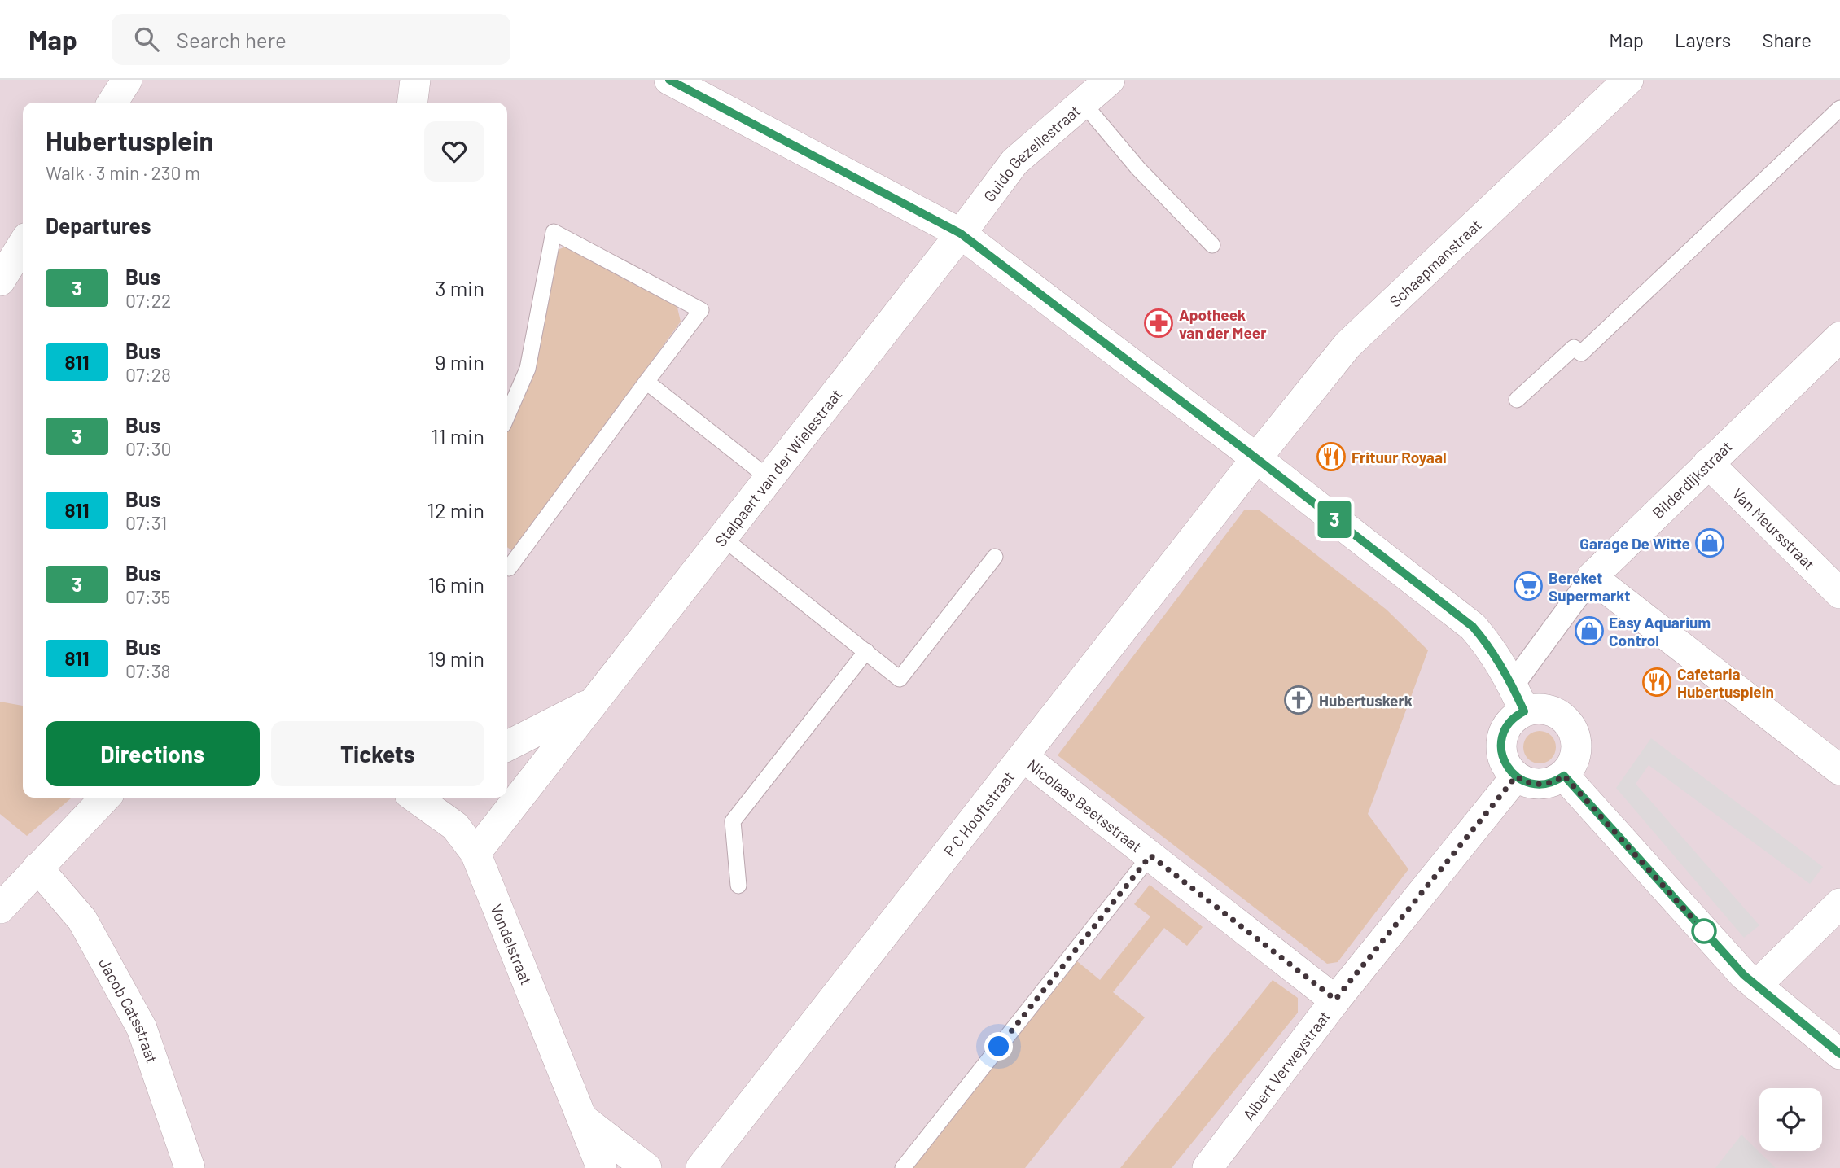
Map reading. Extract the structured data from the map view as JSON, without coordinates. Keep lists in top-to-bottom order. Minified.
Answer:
{"streets":{"street":["Guido Gezellestraat","Schaepmanstraat","Stalpaert van der Wielestraat","Bilderdijkstraat","Van Meursstraat","Nicolaas Beetsstraat","P C Hooftstraat","Vondelstraat","Jacob Catsstraat","Albert Verweystraat"]},"crossings":[["Guido Gezellestraat","Stalpaert van der Wielestraat"],["Schaepmanstraat","P C Hooftstraat"],["Stalpaert van der Wielestraat","Vondelstraat"],["Bilderdijkstraat","Van Meursstraat"],["Nicolaas Beetsstraat","P C Hooftstraat"],["Nicolaas Beetsstraat","Albert Verweystraat"]],"places":{"pharmacy":["Apotheek van der Meer"],"restaurant":["Frituur Royaal","Cafetaria Hubertusplein"],"shop":["Garage De Witte","Easy Aquarium Control"],"supermarket":["Bereket Supermarkt"],"church":["Hubertuskerk"]},"lines":["bus line 3"],"page":{"header":"Map","search":"Search here","nav":["Map","Layers","Share"],"on_map":"3","heading":[["Hubertusplein","Walk · 3 min · 230 m"],"Departures"],"list":[{"mark":"3","name":"Bus","note":"07:22","value":"3 min"},{"mark":"811","name":"Bus","note":"07:28","value":"9 min"},{"mark":"3","name":"Bus","note":"07:30","value":"11 min"},{"mark":"811","name":"Bus","note":"07:31","value":"12 min"},{"mark":"3","name":"Bus","note":"07:35","value":"16 min"},{"mark":"811","name":"Bus","note":"07:38","value":"19 min"}],"buttons":["Directions","Tickets"]}}
